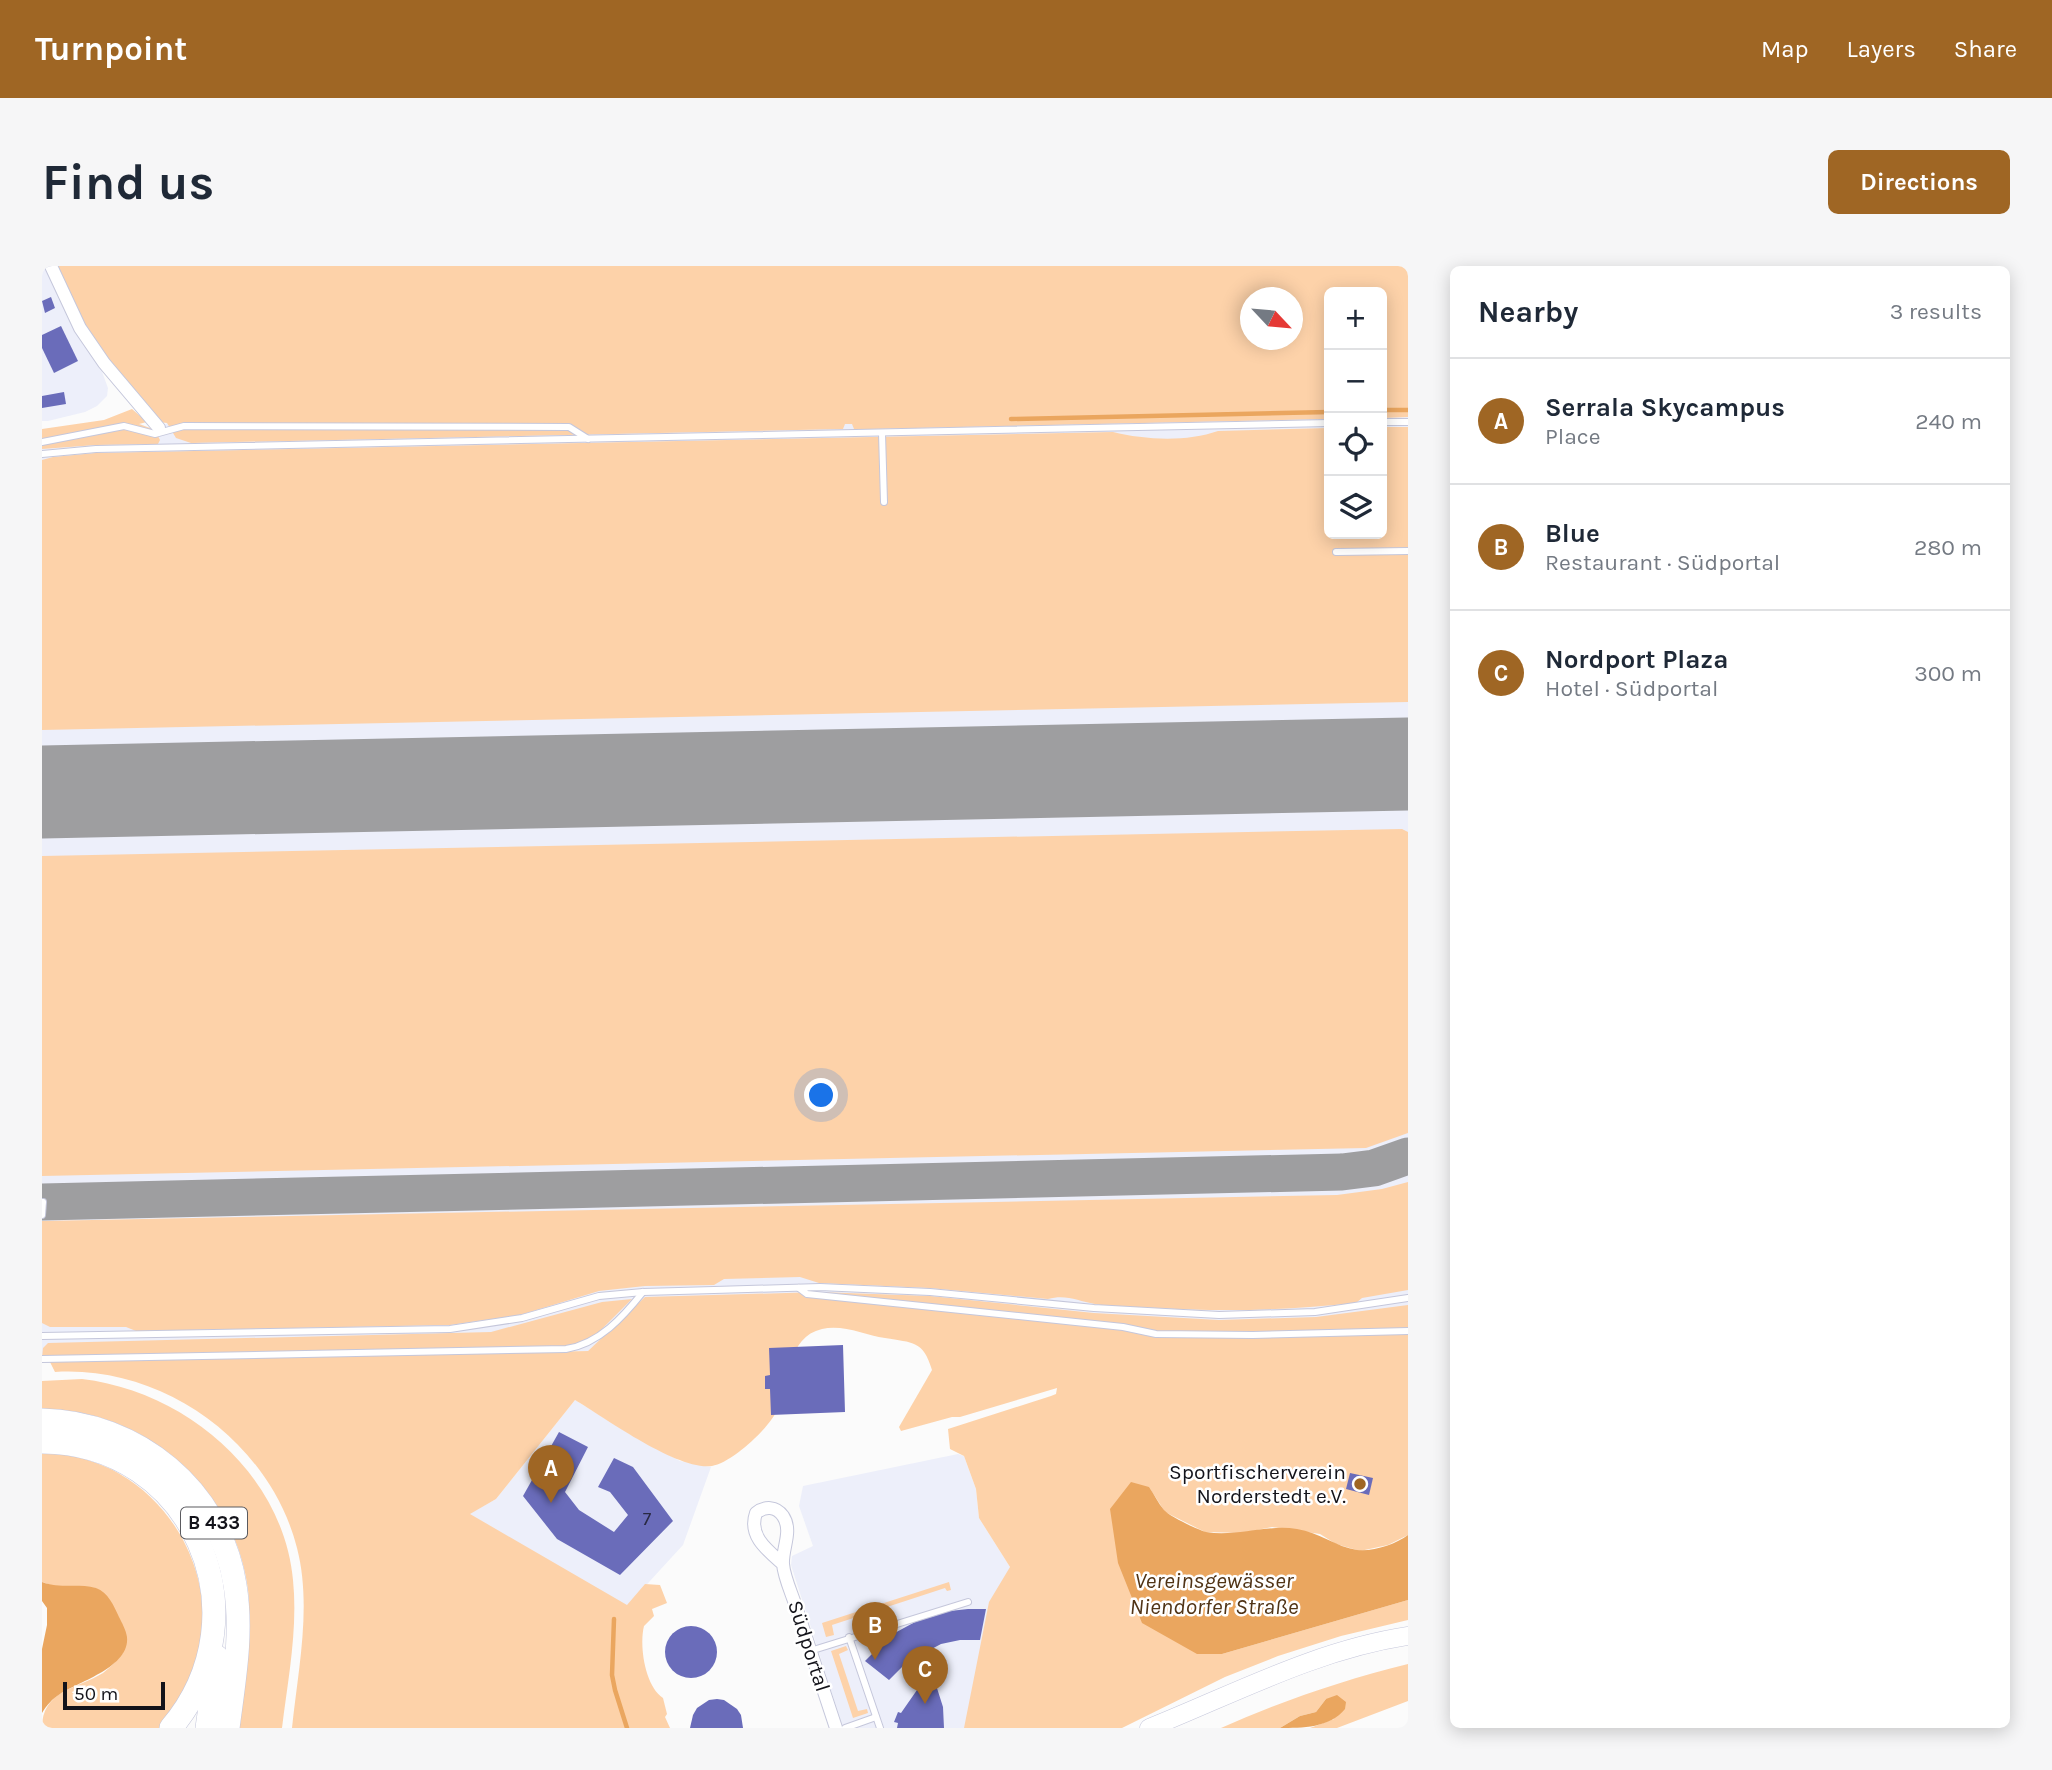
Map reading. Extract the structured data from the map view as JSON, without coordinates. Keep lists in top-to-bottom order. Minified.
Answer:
{"streets":{"highway":["B 433"],"street":["Südportal"]},"water":["Vereinsgewässer Niendorfer Straße"],"places":["Sportfischerverein Norderstedt e.V."],"house_numbers":["7"],"scale_bar":"50 m","north":"bottom right","page":{"header":"Turnpoint","nav":["Map","Layers","Share"],"buttons":"Directions","title":"Find us","heading":["Nearby","3 results"],"map_buttons":["+","−"],"list":[{"mark":"A","name":"Serrala Skycampus","note":"Place","value":"240 m"},{"mark":"B","name":"Blue","note":"Restaurant · Südportal","value":"280 m"},{"mark":"C","name":"Nordport Plaza","note":"Hotel · Südportal","value":"300 m"}],"pins":["A","B","C"],"scale":"50 m"}}
